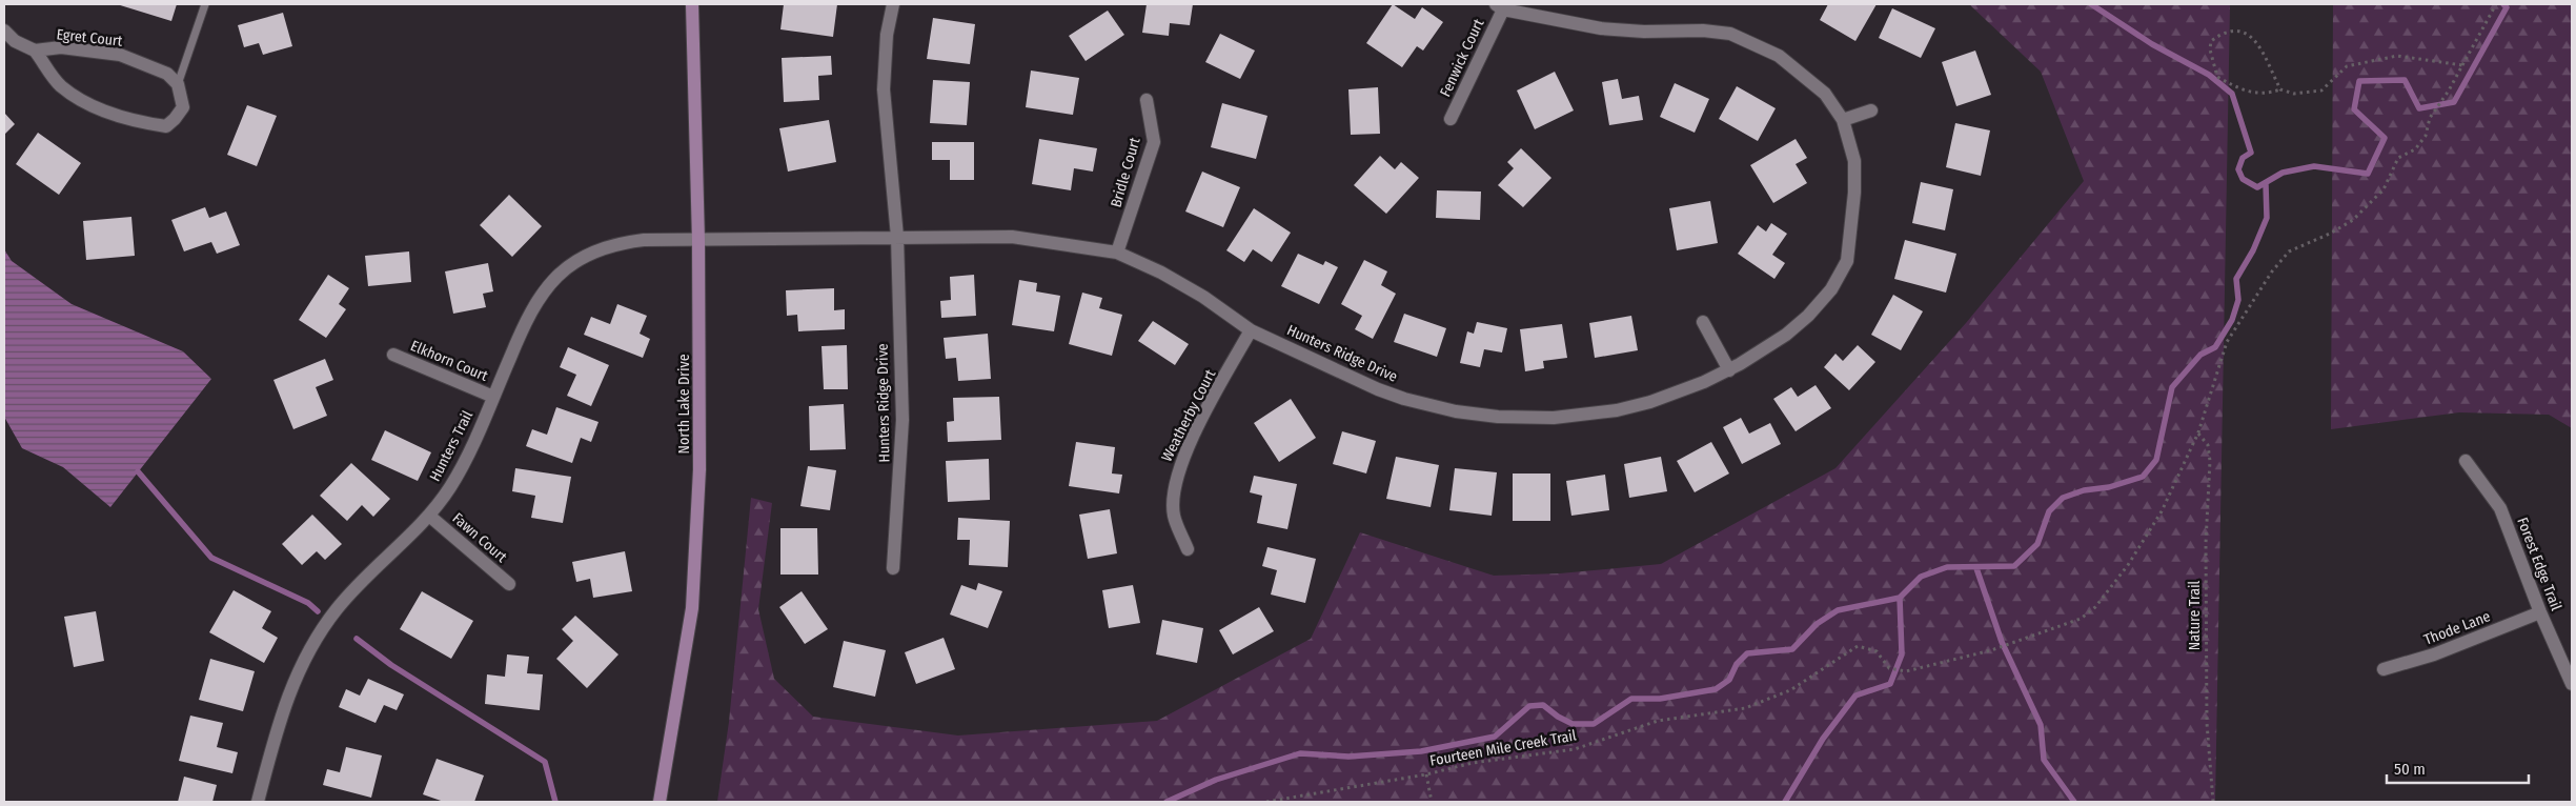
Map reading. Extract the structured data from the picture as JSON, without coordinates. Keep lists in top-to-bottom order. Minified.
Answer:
{"streets":{"main road":["North Lake Drive"],"street":["Egret Court","Fenwick Court","Bridle Court","Hunters Ridge Drive","Elkhorn Court","Weatherby Court","Hunters Trail","Fawn Court","Forest Edge Trail","Thode Lane"],"path":["Nature Trail","Fourteen Mile Creek Trail"]},"crossings":[["Fenwick Court","Hunters Ridge Drive"],["Bridle Court","Hunters Ridge Drive"],["Hunters Ridge Drive","North Lake Drive"],["Hunters Ridge Drive","Weatherby Court"],["Hunters Ridge Drive","Hunters Trail"],["Elkhorn Court","Hunters Trail"],["North Lake Drive","Hunters Trail"],["Hunters Trail","Fawn Court"],["Forest Edge Trail","Thode Lane"],["Nature Trail","Fourteen Mile Creek Trail"]],"scale_bar":"50 m"}
